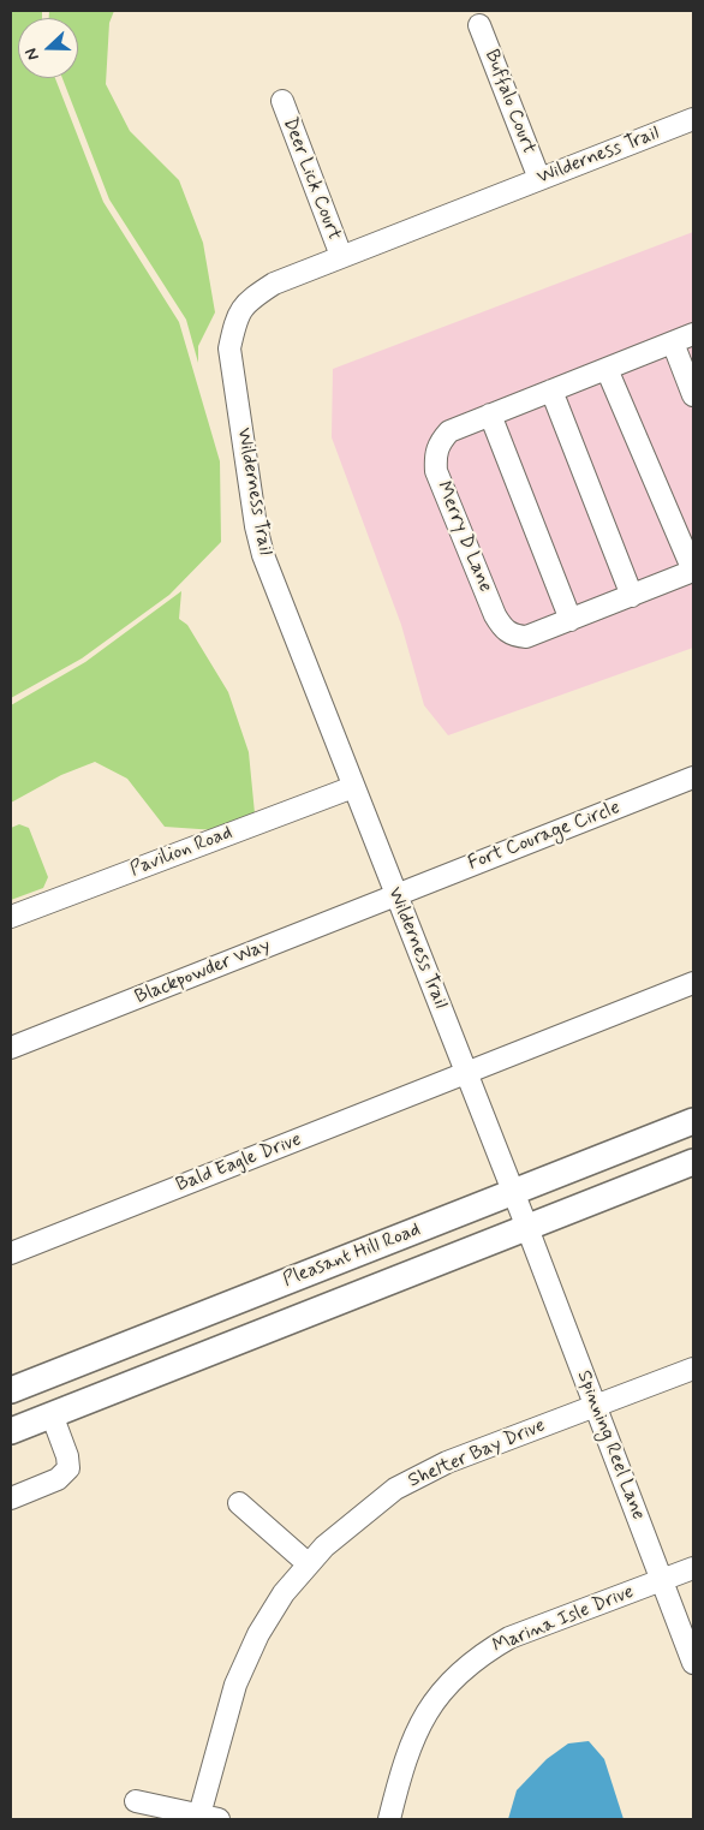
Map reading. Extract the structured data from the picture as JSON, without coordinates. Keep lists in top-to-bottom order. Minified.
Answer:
{"streets":{"main road":["Pleasant Hill Road"],"street":["Buffalo Court","Wilderness Trail","Deer Lick Court","Merry D Lane","Fort Courage Circle","Pavilion Road","Blackpowder Way","Bald Eagle Drive","Spinning Reel Lane","Shelter Bay Drive","Marina Isle Drive"]},"crossings":[["Buffalo Court","Wilderness Trail"],["Wilderness Trail","Deer Lick Court"],["Wilderness Trail","Fort Courage Circle"],["Wilderness Trail","Pavilion Road"],["Wilderness Trail","Blackpowder Way"],["Wilderness Trail","Bald Eagle Drive"],["Wilderness Trail","Pleasant Hill Road"],["Wilderness Trail","Spinning Reel Lane"],["Fort Courage Circle","Blackpowder Way"],["Pleasant Hill Road","Spinning Reel Lane"],["Spinning Reel Lane","Shelter Bay Drive"],["Spinning Reel Lane","Marina Isle Drive"]],"north":"left"}
